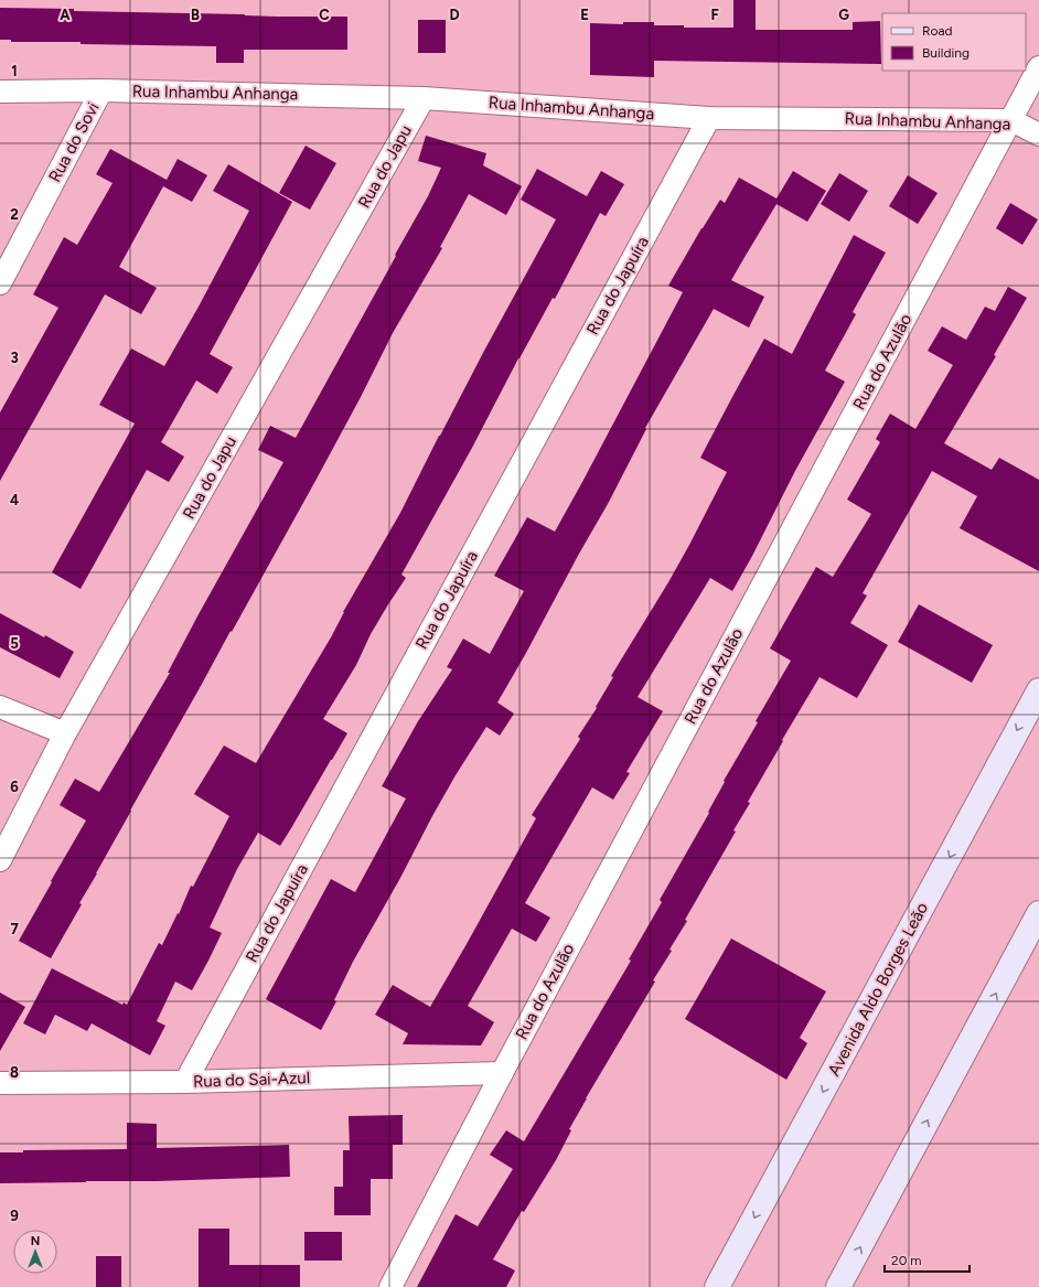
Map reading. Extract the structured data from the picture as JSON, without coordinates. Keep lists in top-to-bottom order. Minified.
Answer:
{"streets":{"street":["Rua Inhambu Anhanga","Rua do Sovi","Rua do Japu","Rua do Japuíra","Rua do Azulão","Avenida Aldo Borges Leão","Rua do Sai-Azul"]},"crossings":[["Rua Inhambu Anhanga","Rua do Sovi"],["Rua Inhambu Anhanga","Rua do Japu"],["Rua Inhambu Anhanga","Rua do Japuíra"],["Rua Inhambu Anhanga","Rua do Azulão"],["Rua do Japuíra","Rua do Sai-Azul"],["Rua do Azulão","Rua do Sai-Azul"]],"legend":["Road","Building"],"scale_bar":"20 m","north":"top","grid":{"columns":["A","B","C","D","E","F","G"],"rows":["1","2","3","4","5","6","7","8","9"]}}
